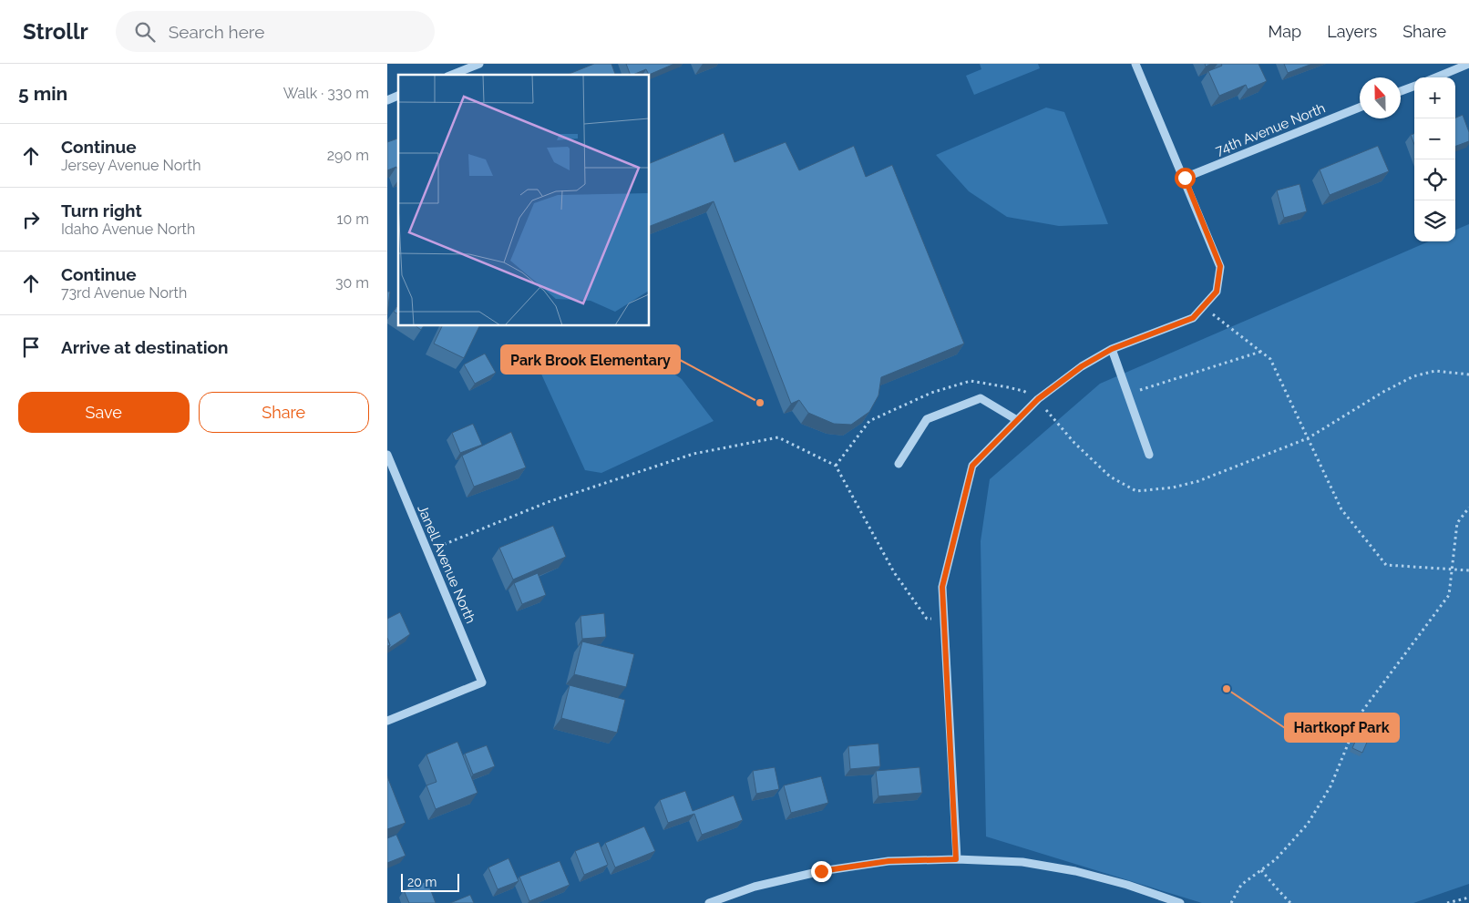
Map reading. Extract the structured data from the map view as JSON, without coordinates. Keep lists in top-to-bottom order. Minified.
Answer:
{"streets":{"street":["74th Avenue North","Janell Avenue North"]},"places":["Park Brook Elementary","Hartkopf Park"],"scale_bar":"20 m","north":"top","page":{"header":"Strollr","search":"Search here","nav":["Map","Layers","Share"],"heading":["5 min","Walk · 330 m"],"map_buttons":["+","−"],"list":[["Continue","Jersey Avenue North","290 m"],["Turn right","Idaho Avenue North","10 m"],["Continue","73rd Avenue North","30 m"],"Arrive at destination"],"buttons":["Save","Share"],"scale":"20 m"}}
